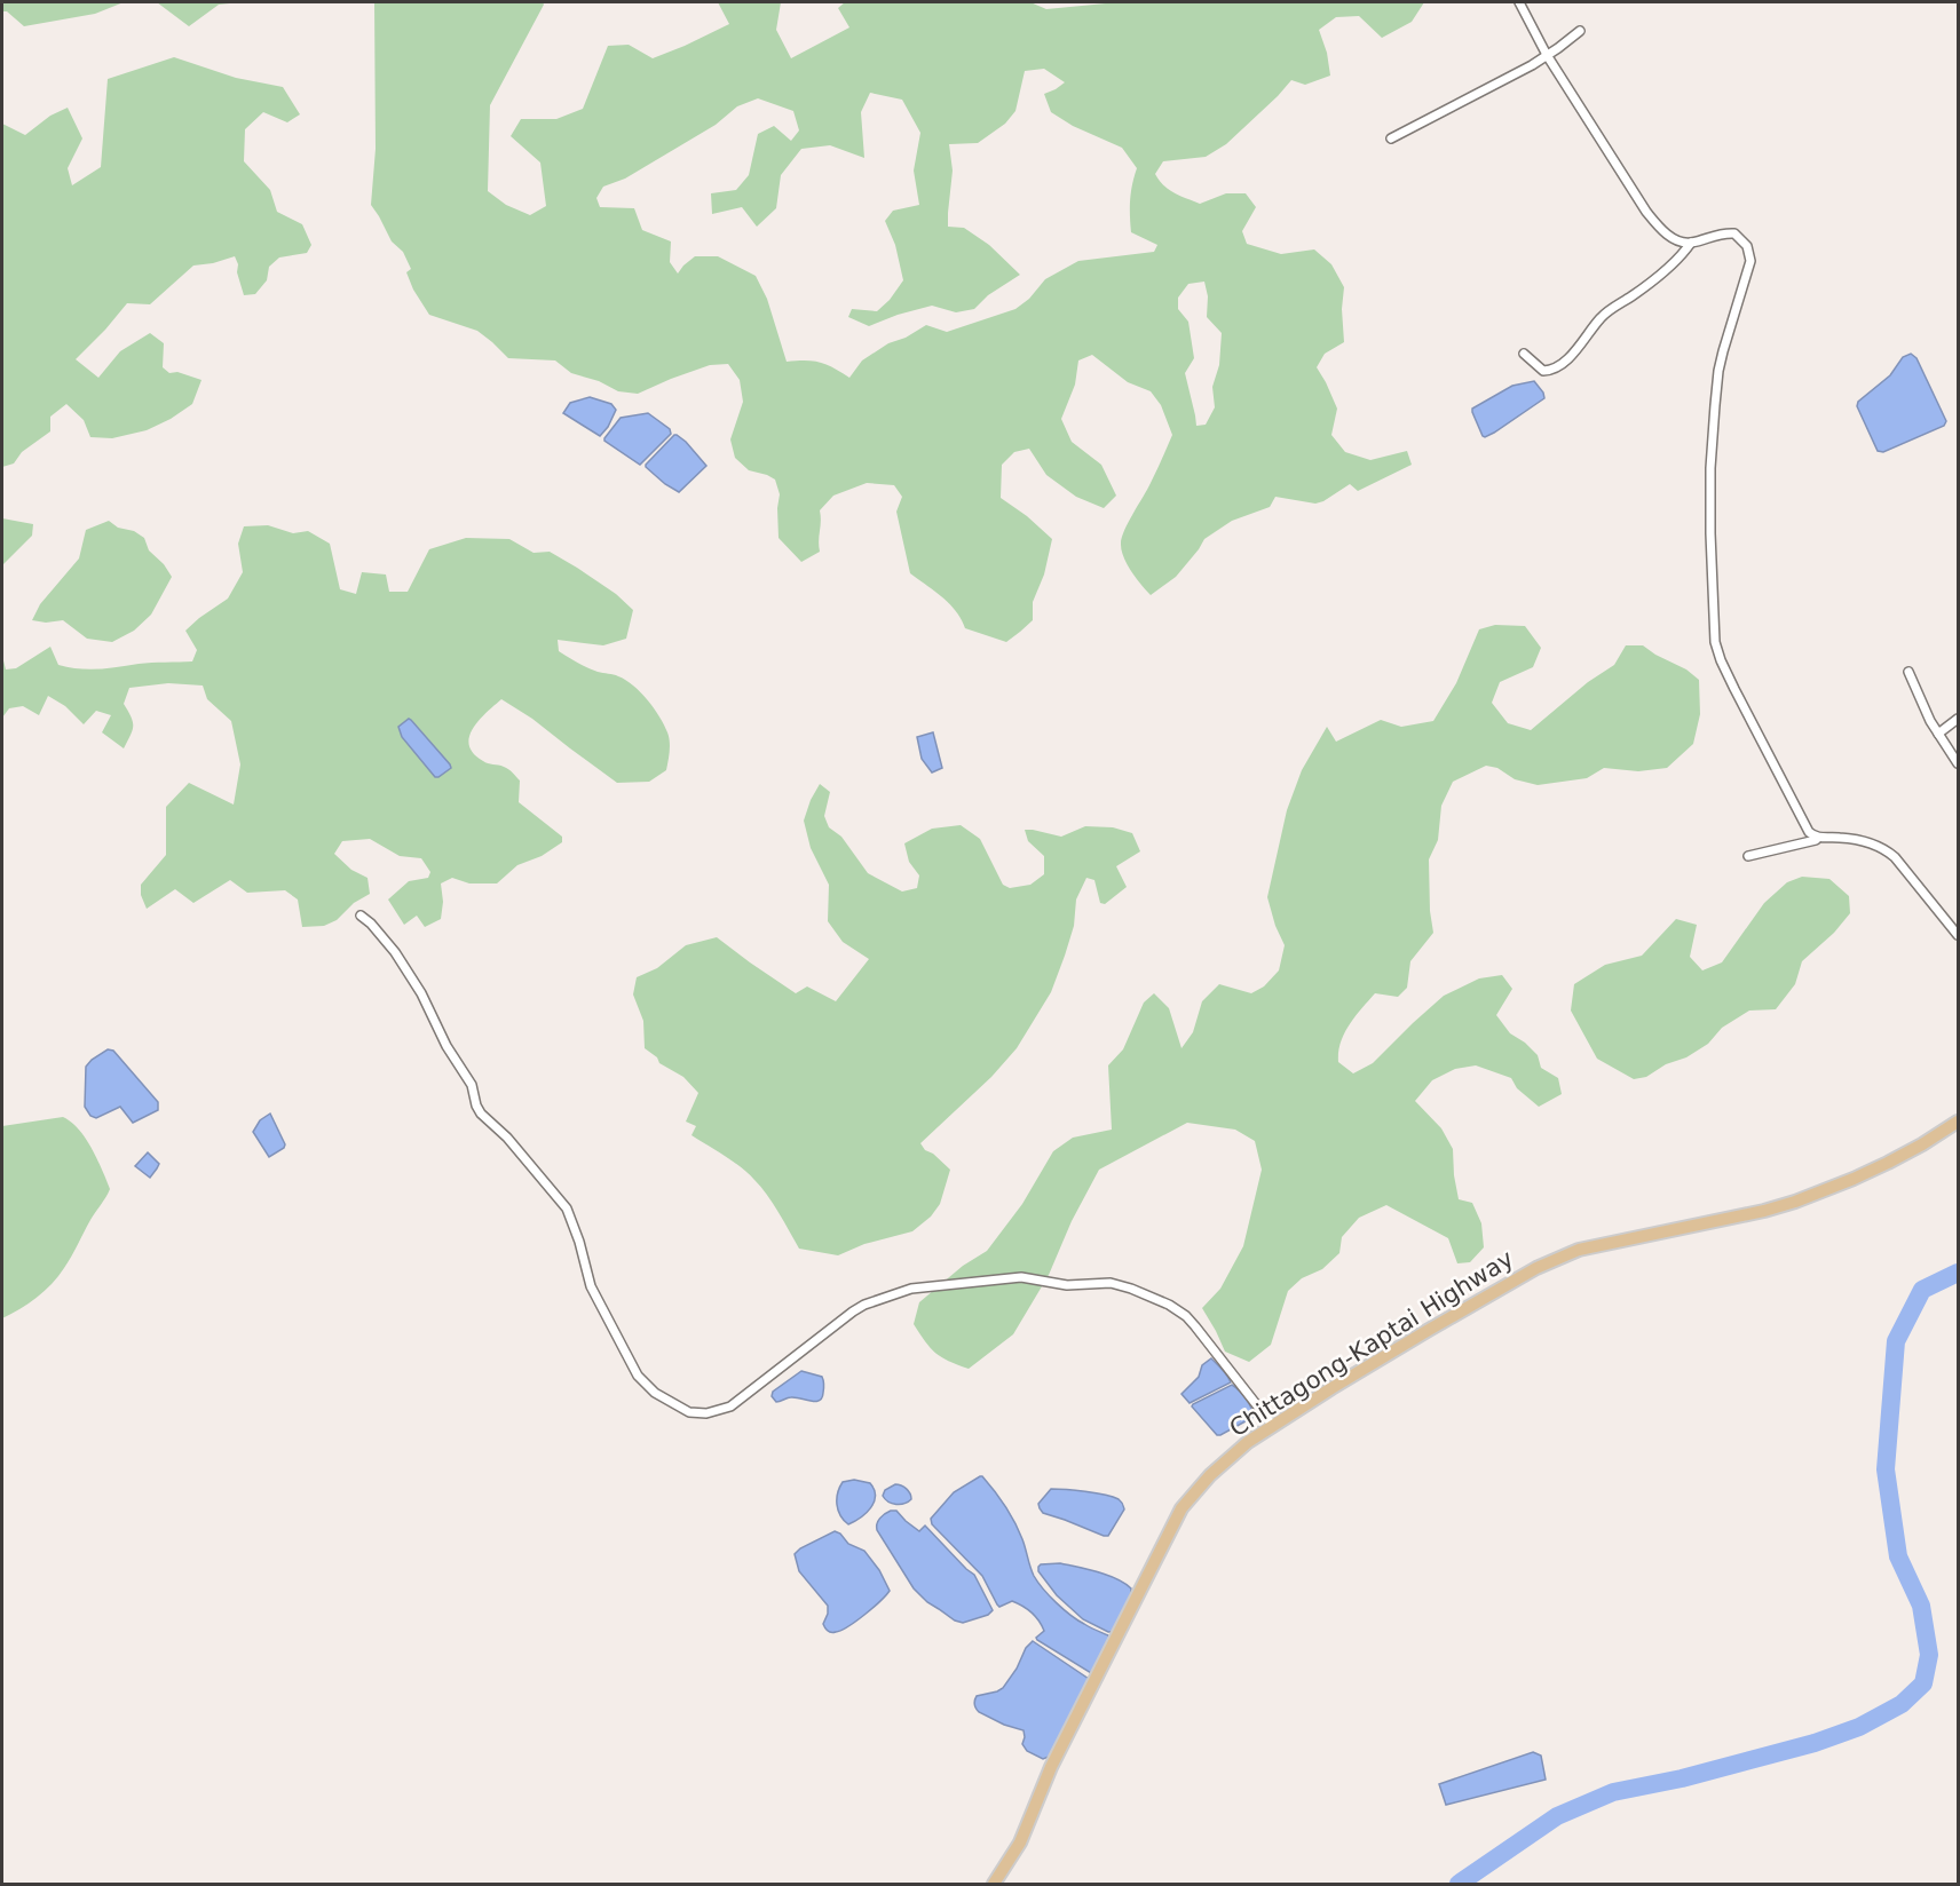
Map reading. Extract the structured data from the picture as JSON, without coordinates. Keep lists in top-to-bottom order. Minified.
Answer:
{"streets":{"main road":["Chittagong-Kaptai Highway"]}}
